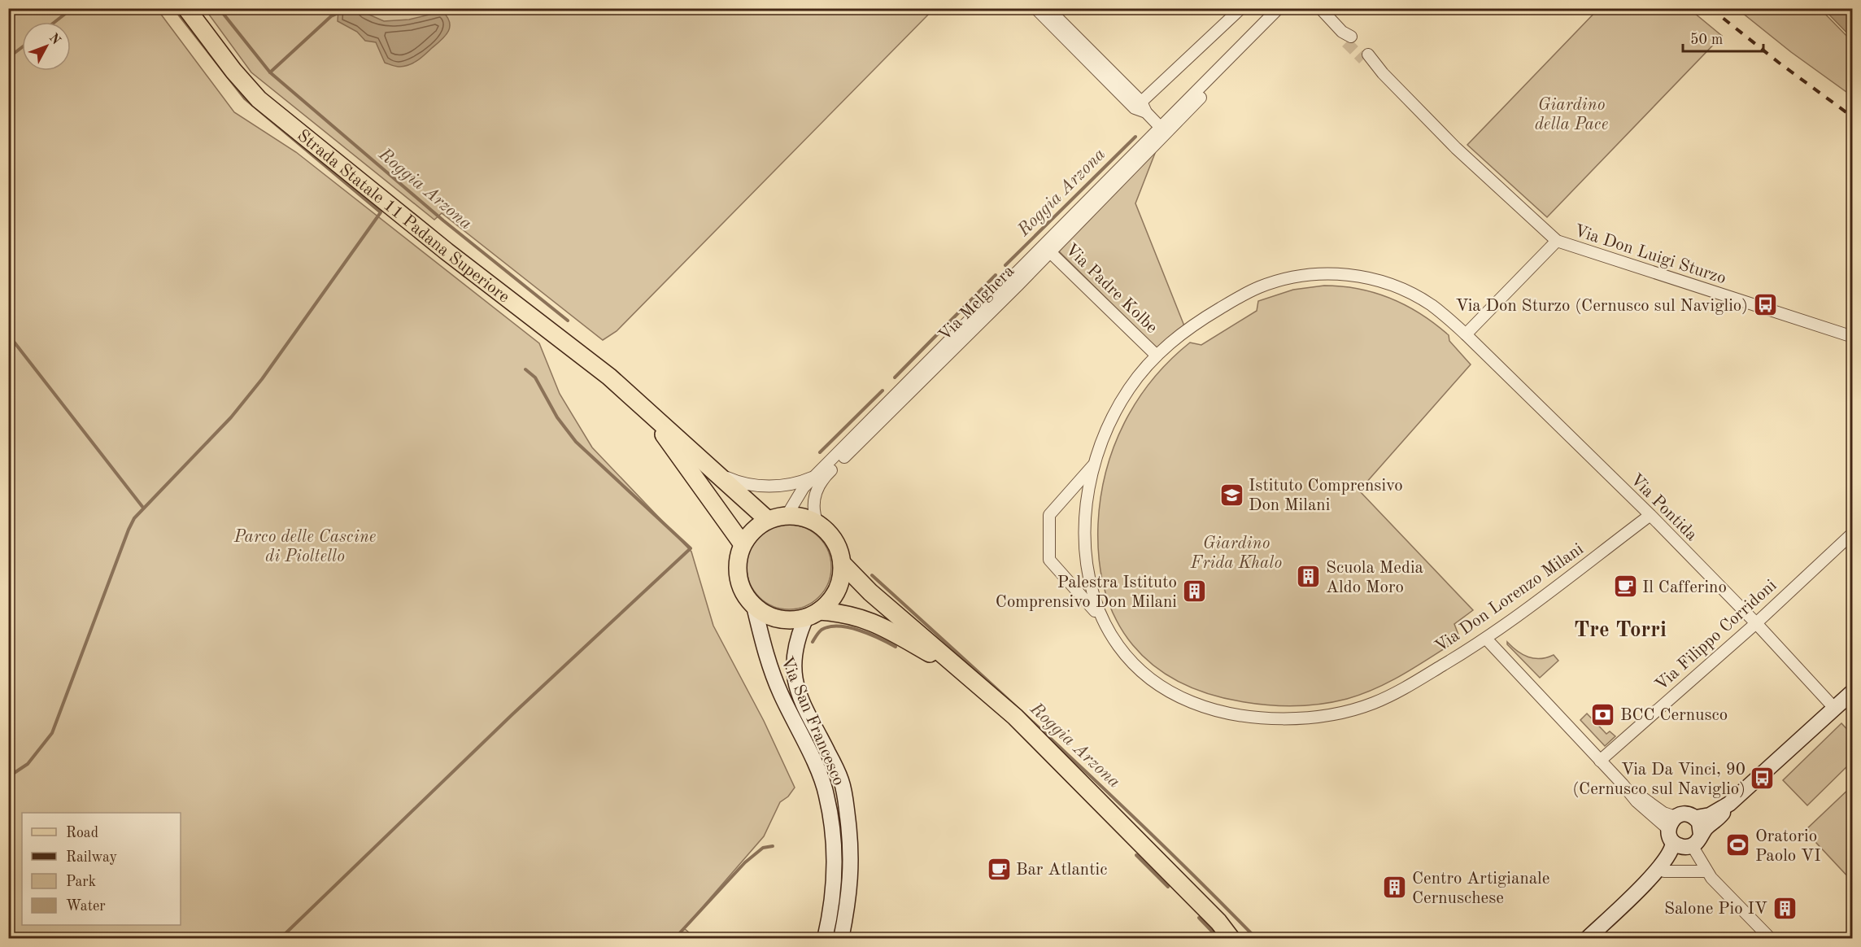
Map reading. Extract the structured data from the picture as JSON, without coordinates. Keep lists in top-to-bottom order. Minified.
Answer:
{"streets":{"main road":["Strada Statale 11 Padana Superiore"],"street":["Via Don Luigi Sturzo","Via Padre Kolbe","Via Melghera","Via Pontida","Via Don Lorenzo Milani","Via Filippo Corridoni","Via San Francesco"]},"crossings":[["Strada Statale 11 Padana Superiore","Via Melghera"],["Strada Statale 11 Padana Superiore","Via San Francesco"],["Via Padre Kolbe","Via Melghera"],["Via Padre Kolbe","Via Don Lorenzo Milani"],["Via Melghera","Via San Francesco"],["Via Pontida","Via Don Lorenzo Milani"],["Via Pontida","Via Filippo Corridoni"]],"districts":["Tre Torri"],"water":["Roggia Arzona"],"parks":["Giardino della Pace","Parco delle Cascine di Pioltello","Giardino Frida Khalo"],"places":{"bus stop":["Via Don Sturzo (Cernusco sul Naviglio)","Via Da Vinci, 90 (Cernusco sul Naviglio)"],"school or university":["Istituto Comprensivo Don Milani"],"building":["Scuola Media Aldo Moro","Palestra Istituto Comprensivo Don Milani","Centro Artigianale Cernuschese","Salone Pio IV"],"cafe":["Il Cafferino","Bar Atlantic"],"bank":["BCC Cernusco"],"sports":["Oratorio Paolo VI"]},"legend":["Road","Railway","Park","Water"],"scale_bar":"50 m","north":"top right"}
